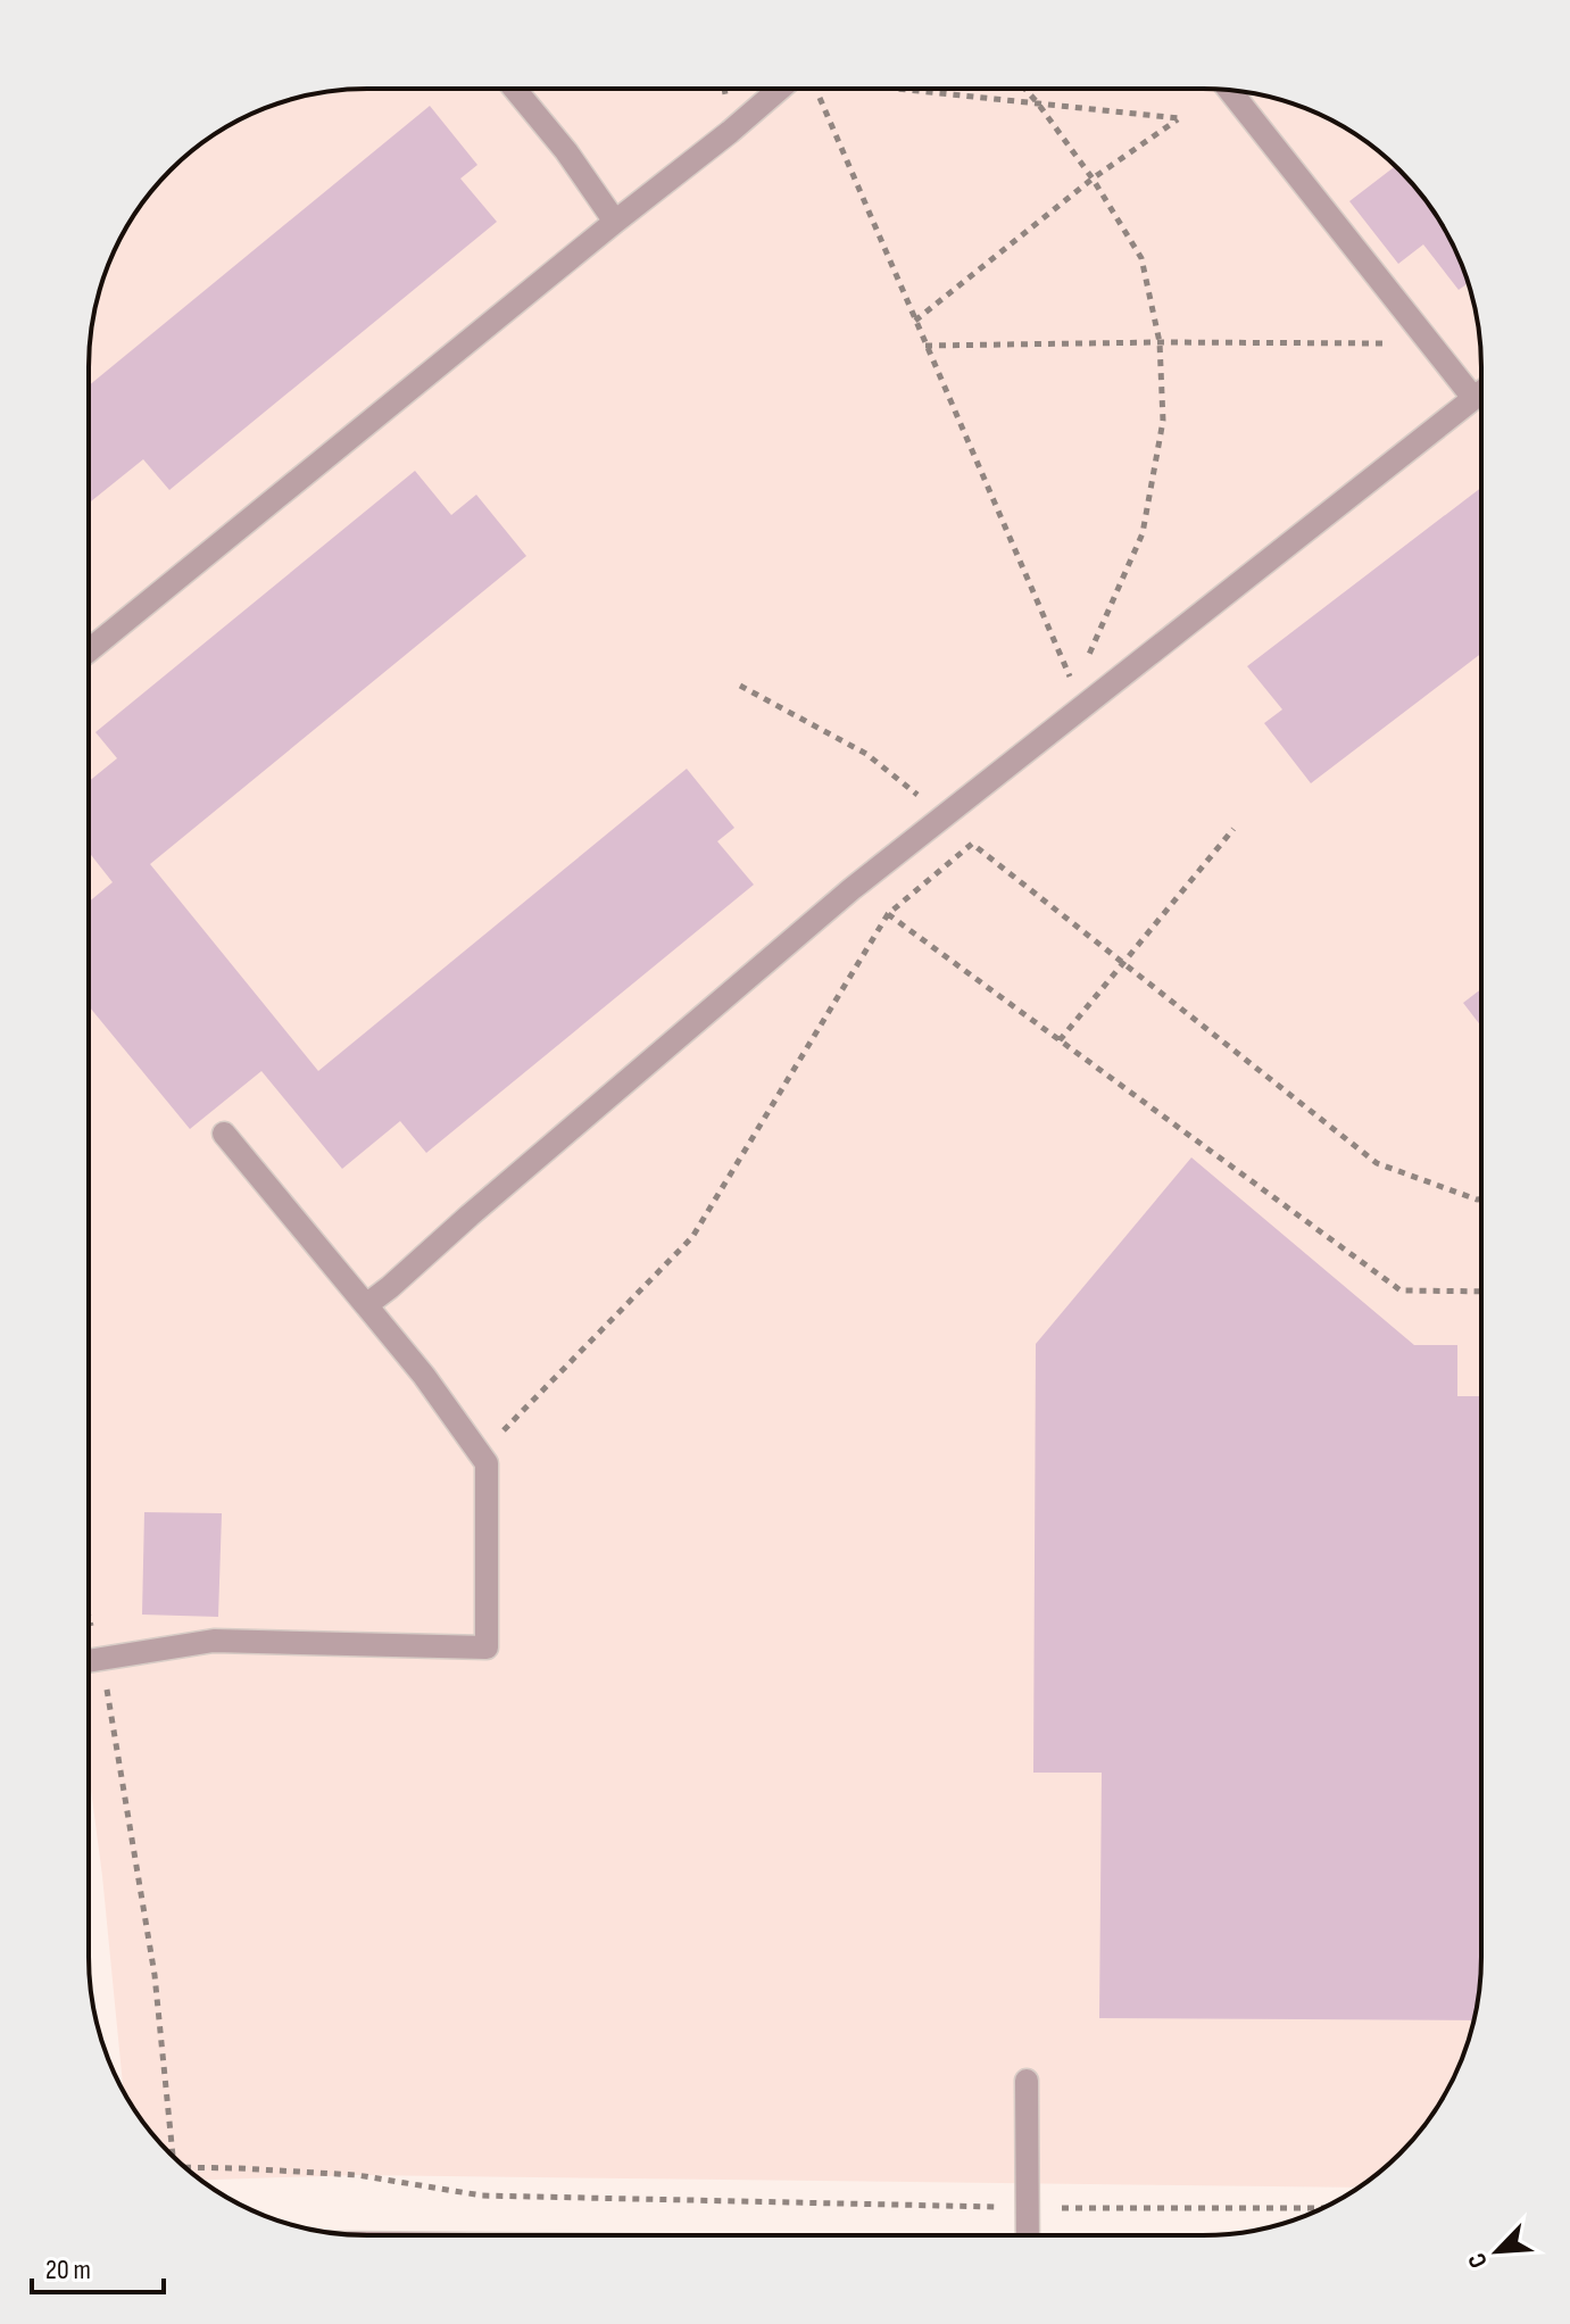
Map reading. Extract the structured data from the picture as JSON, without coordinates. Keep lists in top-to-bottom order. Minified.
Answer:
{"scale_bar":"20 m","north":"bottom left"}
